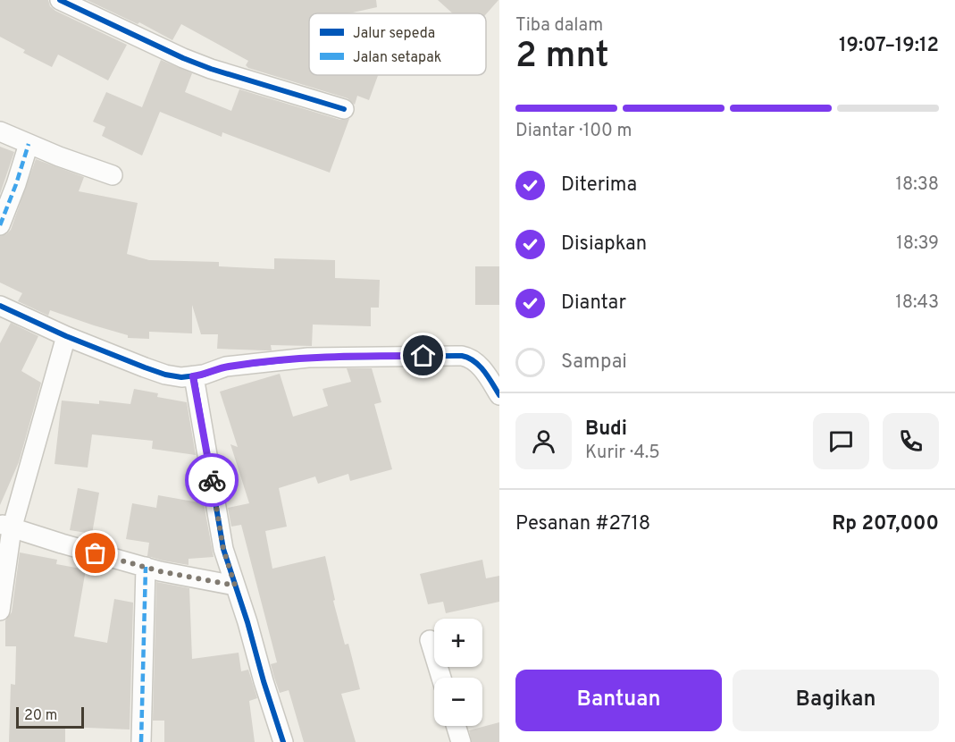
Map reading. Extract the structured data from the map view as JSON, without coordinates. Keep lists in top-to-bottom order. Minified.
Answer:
{"legend":["Jalur sepeda","Jalan setapak"],"scale_bar":"20 m","page":{"heading":["2 mnt","Tiba dalam","19:07–19:12"],"panel":["Budi","Kurir · 4.5","Pesanan #2718","Rp 207,000"],"bar":"Diantar · 100 m","list":[["Diterima","18:38"],["Disiapkan","18:39"],["Diantar","18:43"],"Sampai"],"map_buttons":["+","−"],"buttons":["Bantuan","Bagikan"],"scale":"20 m"}}
